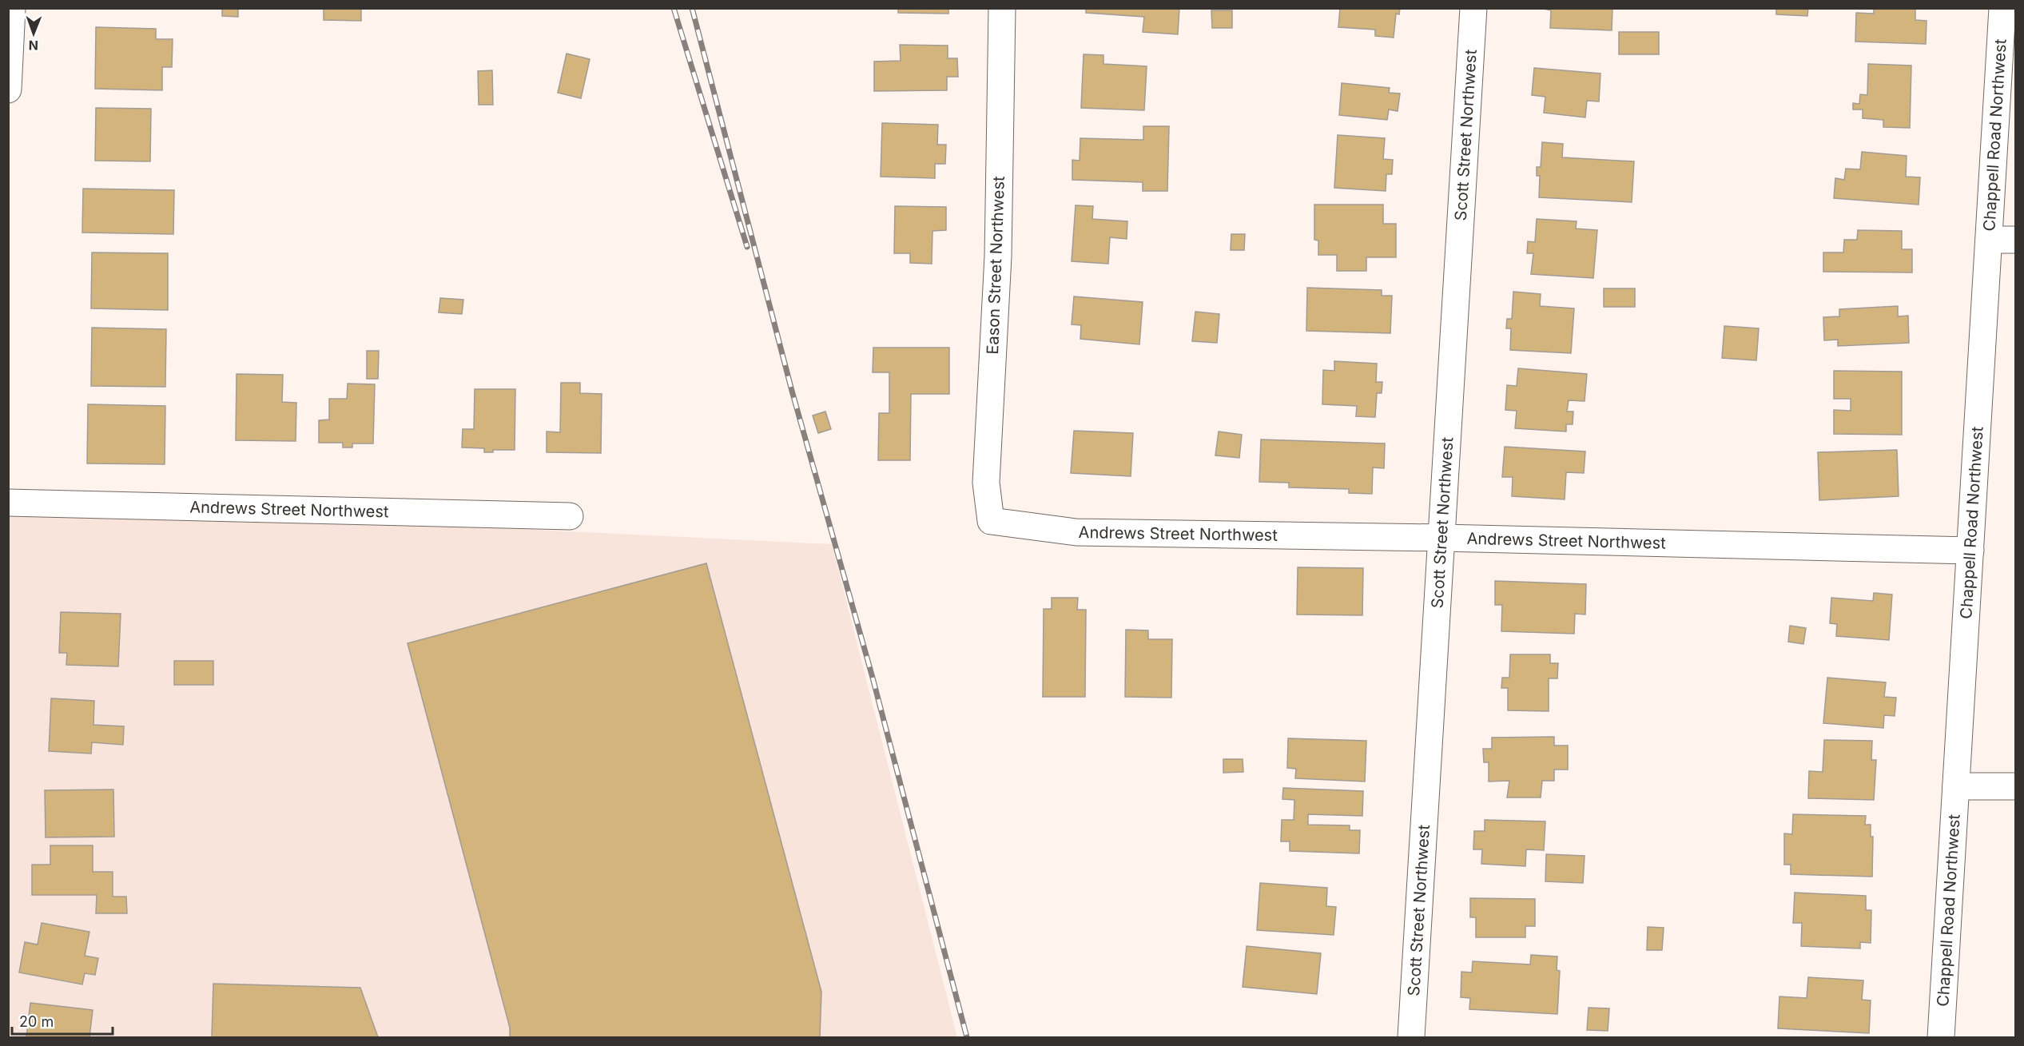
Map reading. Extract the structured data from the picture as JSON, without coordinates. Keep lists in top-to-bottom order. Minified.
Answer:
{"streets":{"street":["Scott Street Northwest","Chappell Road Northwest","Eason Street Northwest","Andrews Street Northwest"]},"crossings":[["Scott Street Northwest","Andrews Street Northwest"],["Chappell Road Northwest","Andrews Street Northwest"],["Eason Street Northwest","Andrews Street Northwest"]],"scale_bar":"20 m","north":"bottom"}
